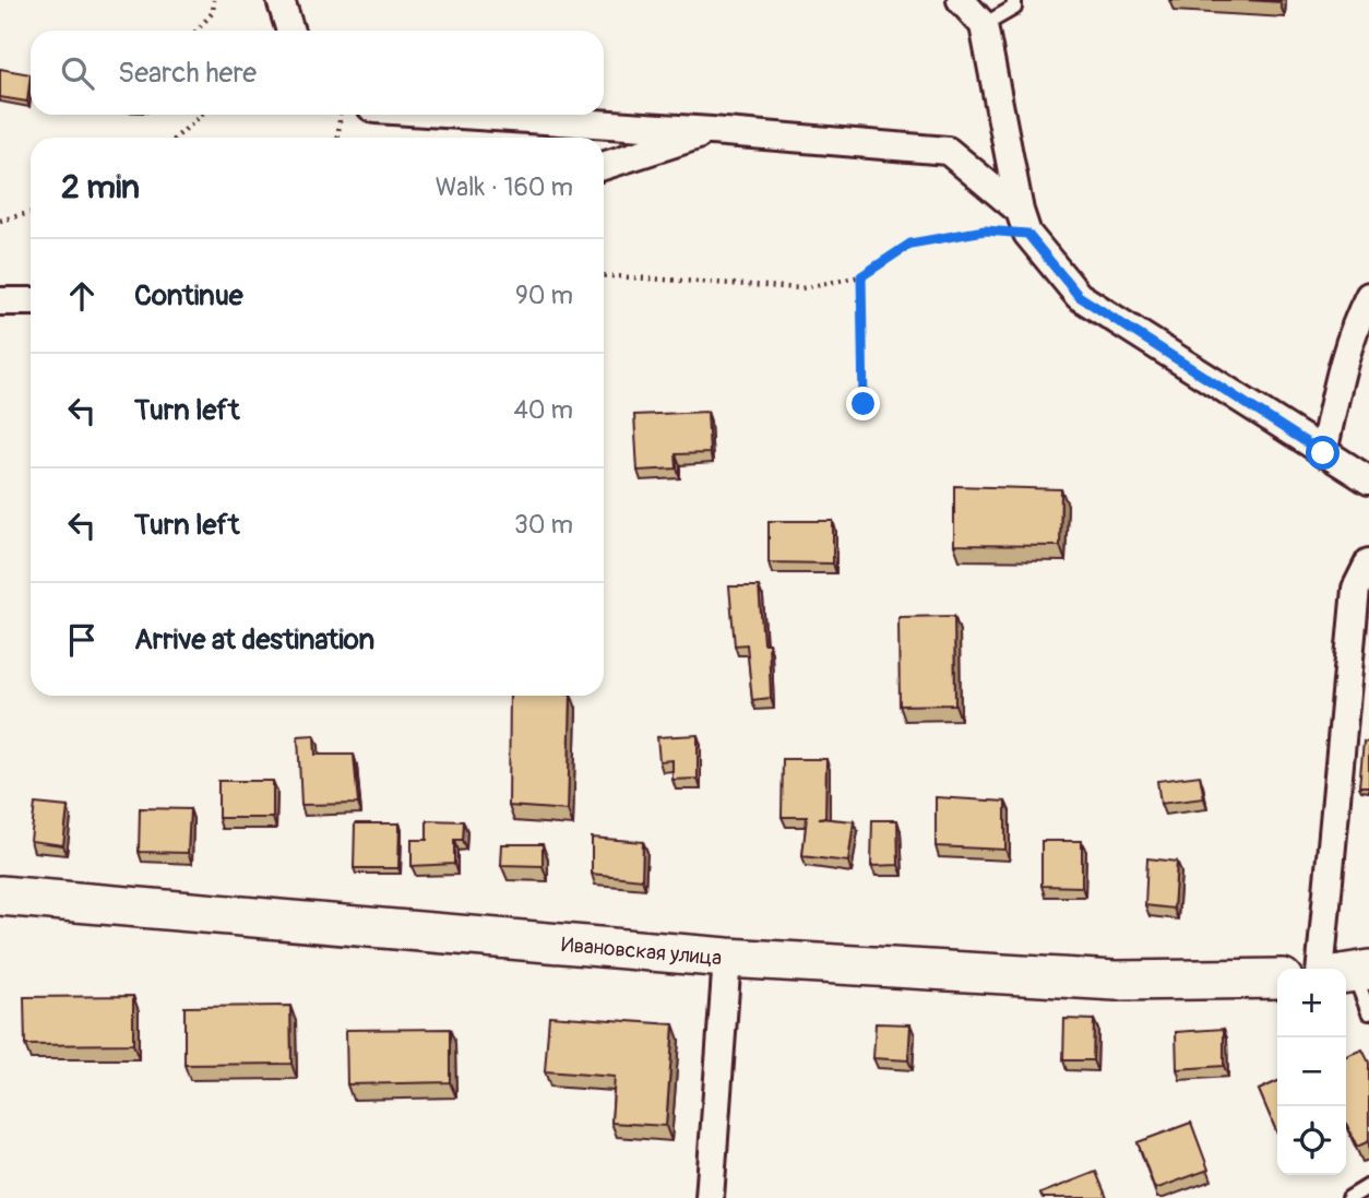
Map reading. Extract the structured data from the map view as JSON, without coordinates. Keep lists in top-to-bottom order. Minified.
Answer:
{"streets":{"main road":["Ивановская улица"]},"page":{"search":"Search here","heading":["2 min","Walk · 160 m"],"list":[["Continue","90 m"],["Turn left","40 m"],["Turn left","30 m"],"Arrive at destination"],"map_buttons":["+","−"]}}
